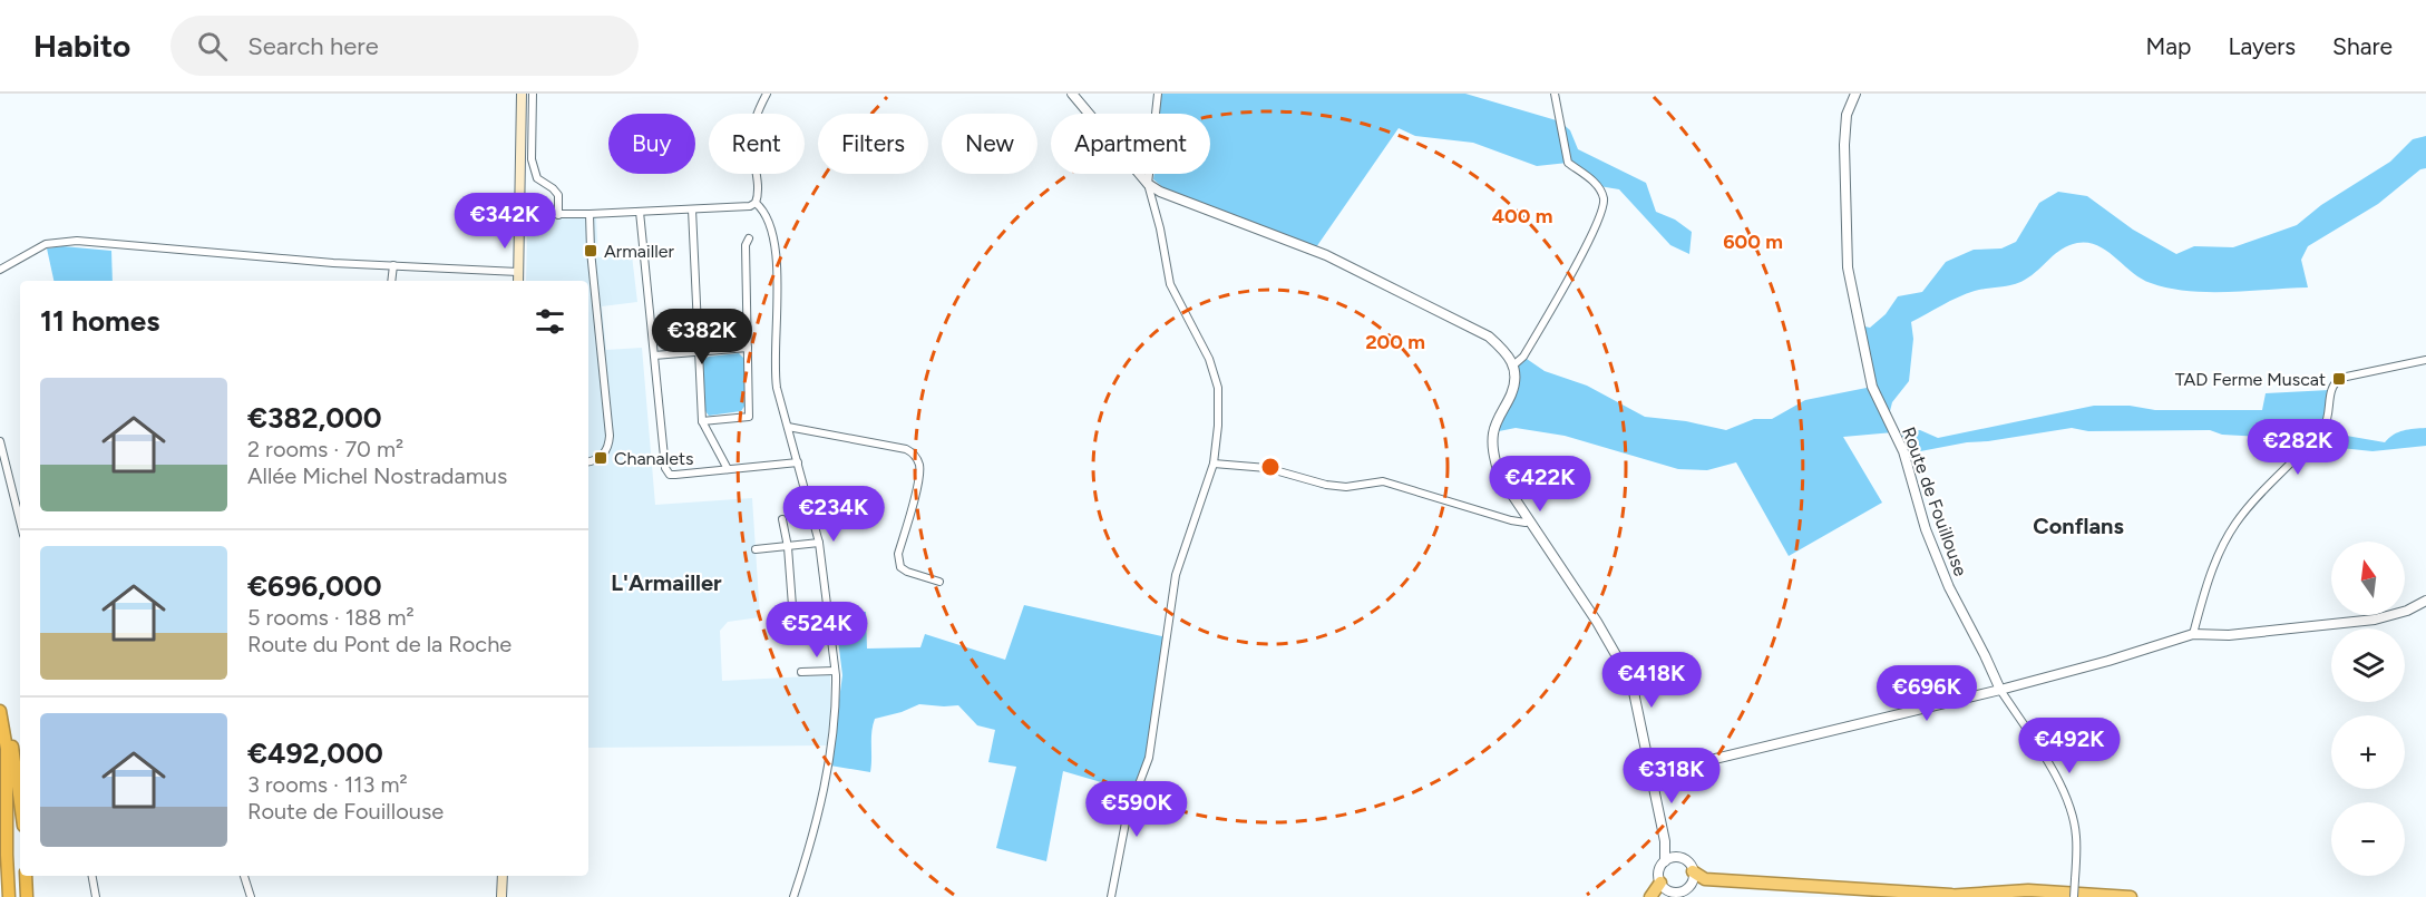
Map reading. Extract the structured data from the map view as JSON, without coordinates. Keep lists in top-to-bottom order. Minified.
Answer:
{"streets":{"street":["Route de Fouillouse"]},"districts":["Conflans","L'Armailler"],"places":{"transit":["Armailler","TAD Ferme Muscat","Chanalets"]},"north":"top","page":{"header":"Habito","search":"Search here","nav":["Map","Layers","Share"],"chip":["Buy","Rent","Filters","New","Apartment"],"price":["€342K","€382K","€282K","€422K","€234K","€524K","€418K","€696K","€492K","€318K","€590K"],"heading":"11 homes","list":[{"name":"€382,000","note":"2 rooms · 70 m² · Allée Michel Nostradamus"},{"name":"€696,000","note":"5 rooms · 188 m² · Route du Pont de la Roche"},{"name":"€492,000","note":"3 rooms · 113 m² · Route de Fouillouse"}],"map_buttons":["+","−"]},"rings":["400 m","600 m","200 m"]}
